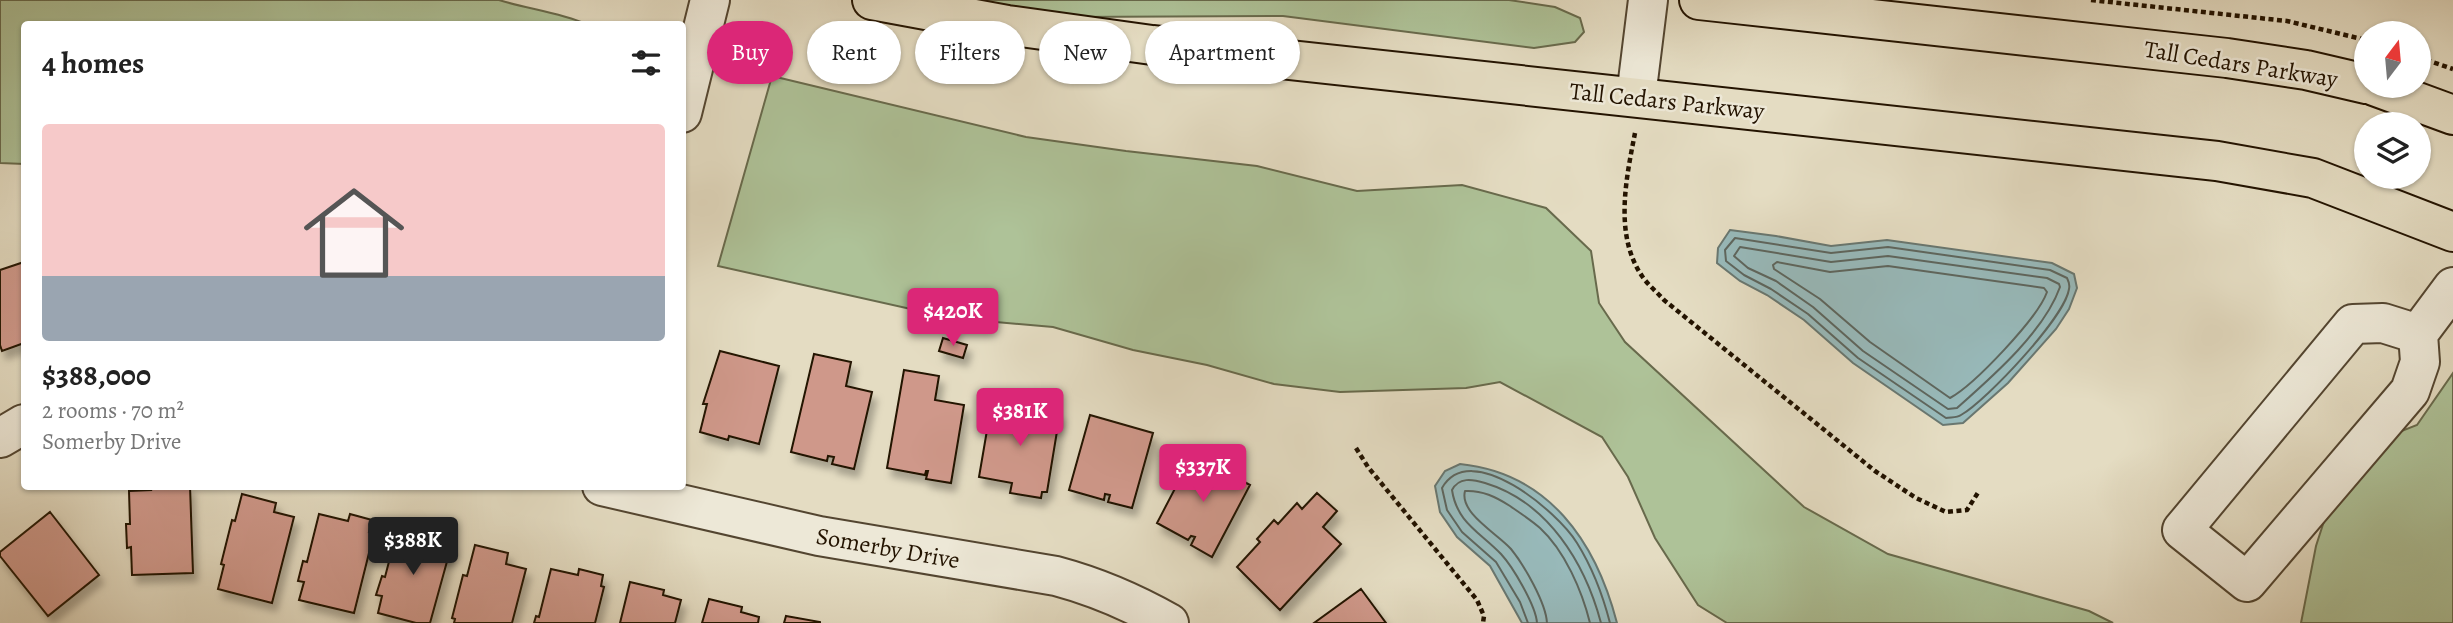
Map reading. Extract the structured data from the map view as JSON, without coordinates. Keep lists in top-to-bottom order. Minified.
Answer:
{"streets":{"main road":["Tall Cedars Parkway"],"street":["Somerby Drive"]},"north":"top","page":{"chip":["Buy","Rent","Filters","New","Apartment"],"heading":"4 homes","list":[{"name":"$388,000","note":"2 rooms · 70 m² · Somerby Drive"}],"price":["$420K","$381K","$337K","$388K"]}}
